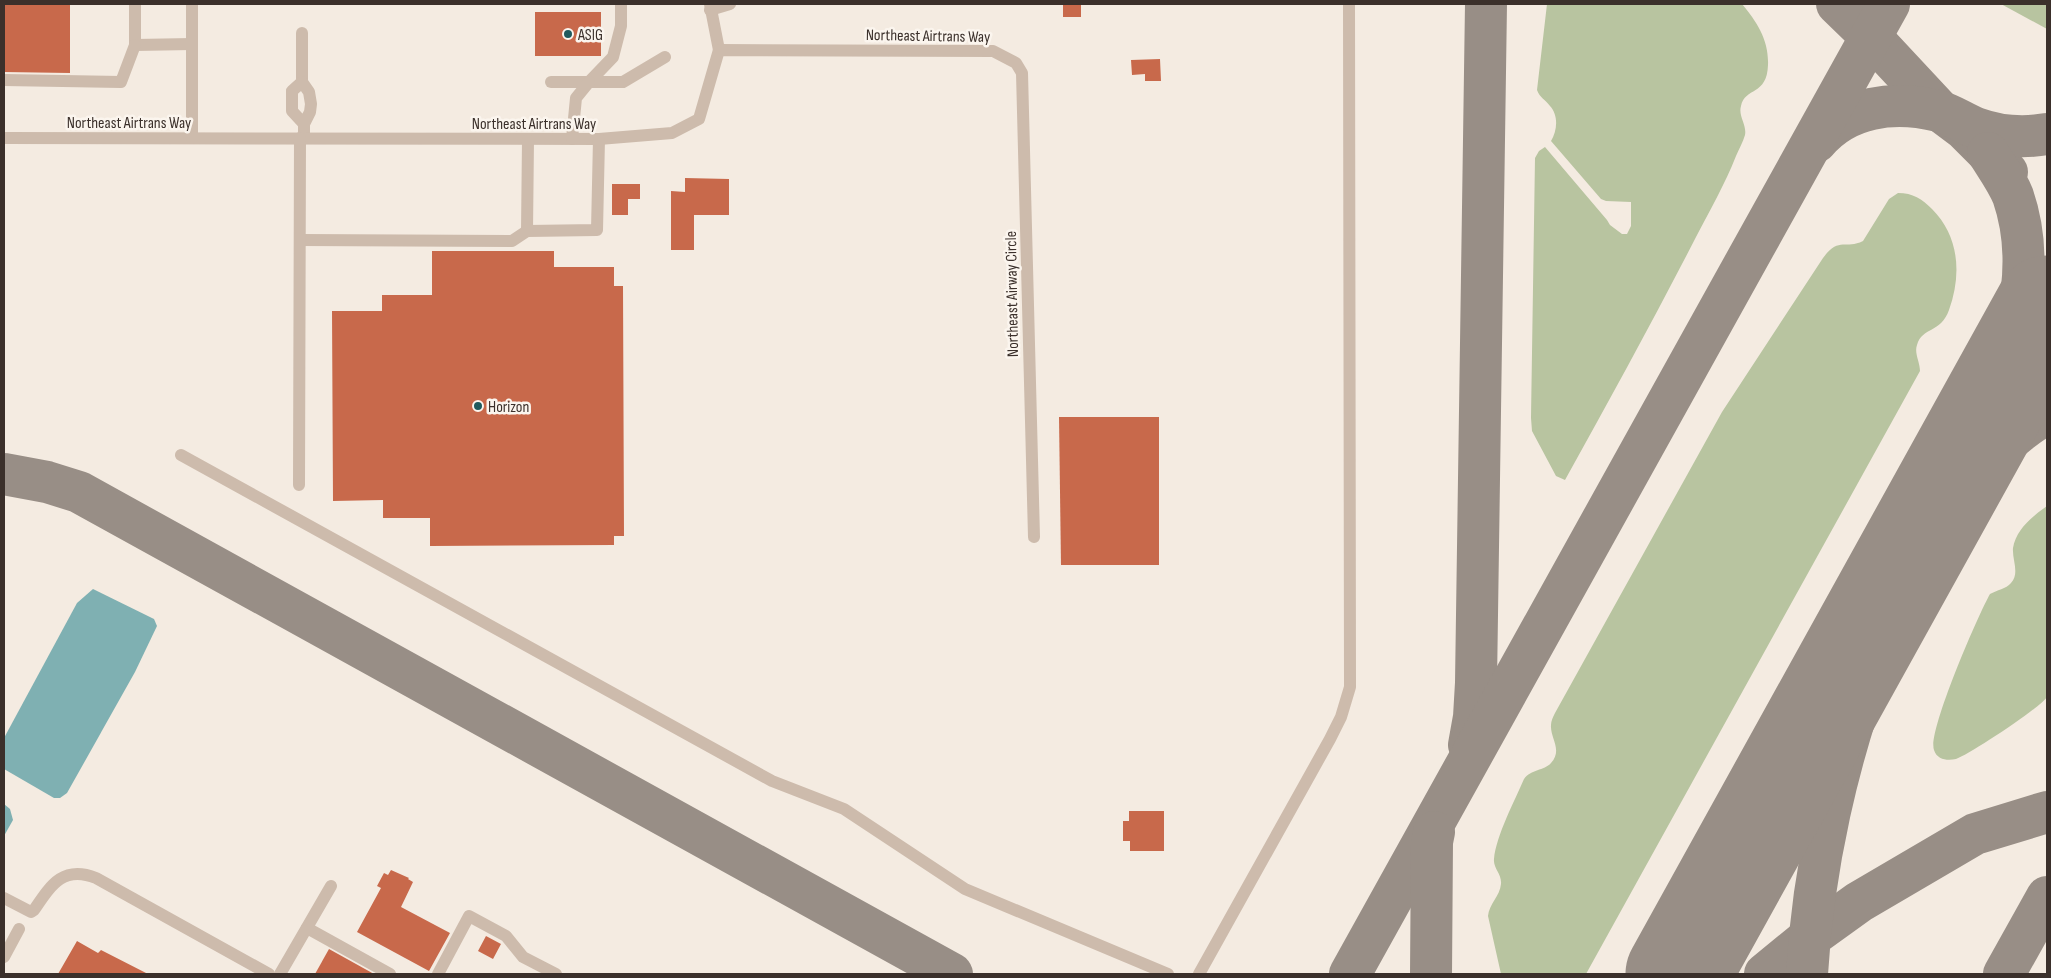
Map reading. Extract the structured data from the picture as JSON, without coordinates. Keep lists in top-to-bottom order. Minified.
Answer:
{"streets":{"street":["Northeast Airtrans Way","Northeast Airway Circle"]},"crossings":[["Northeast Airtrans Way","Northeast Airway Circle"]],"places":["ASIG","Horizon"]}
